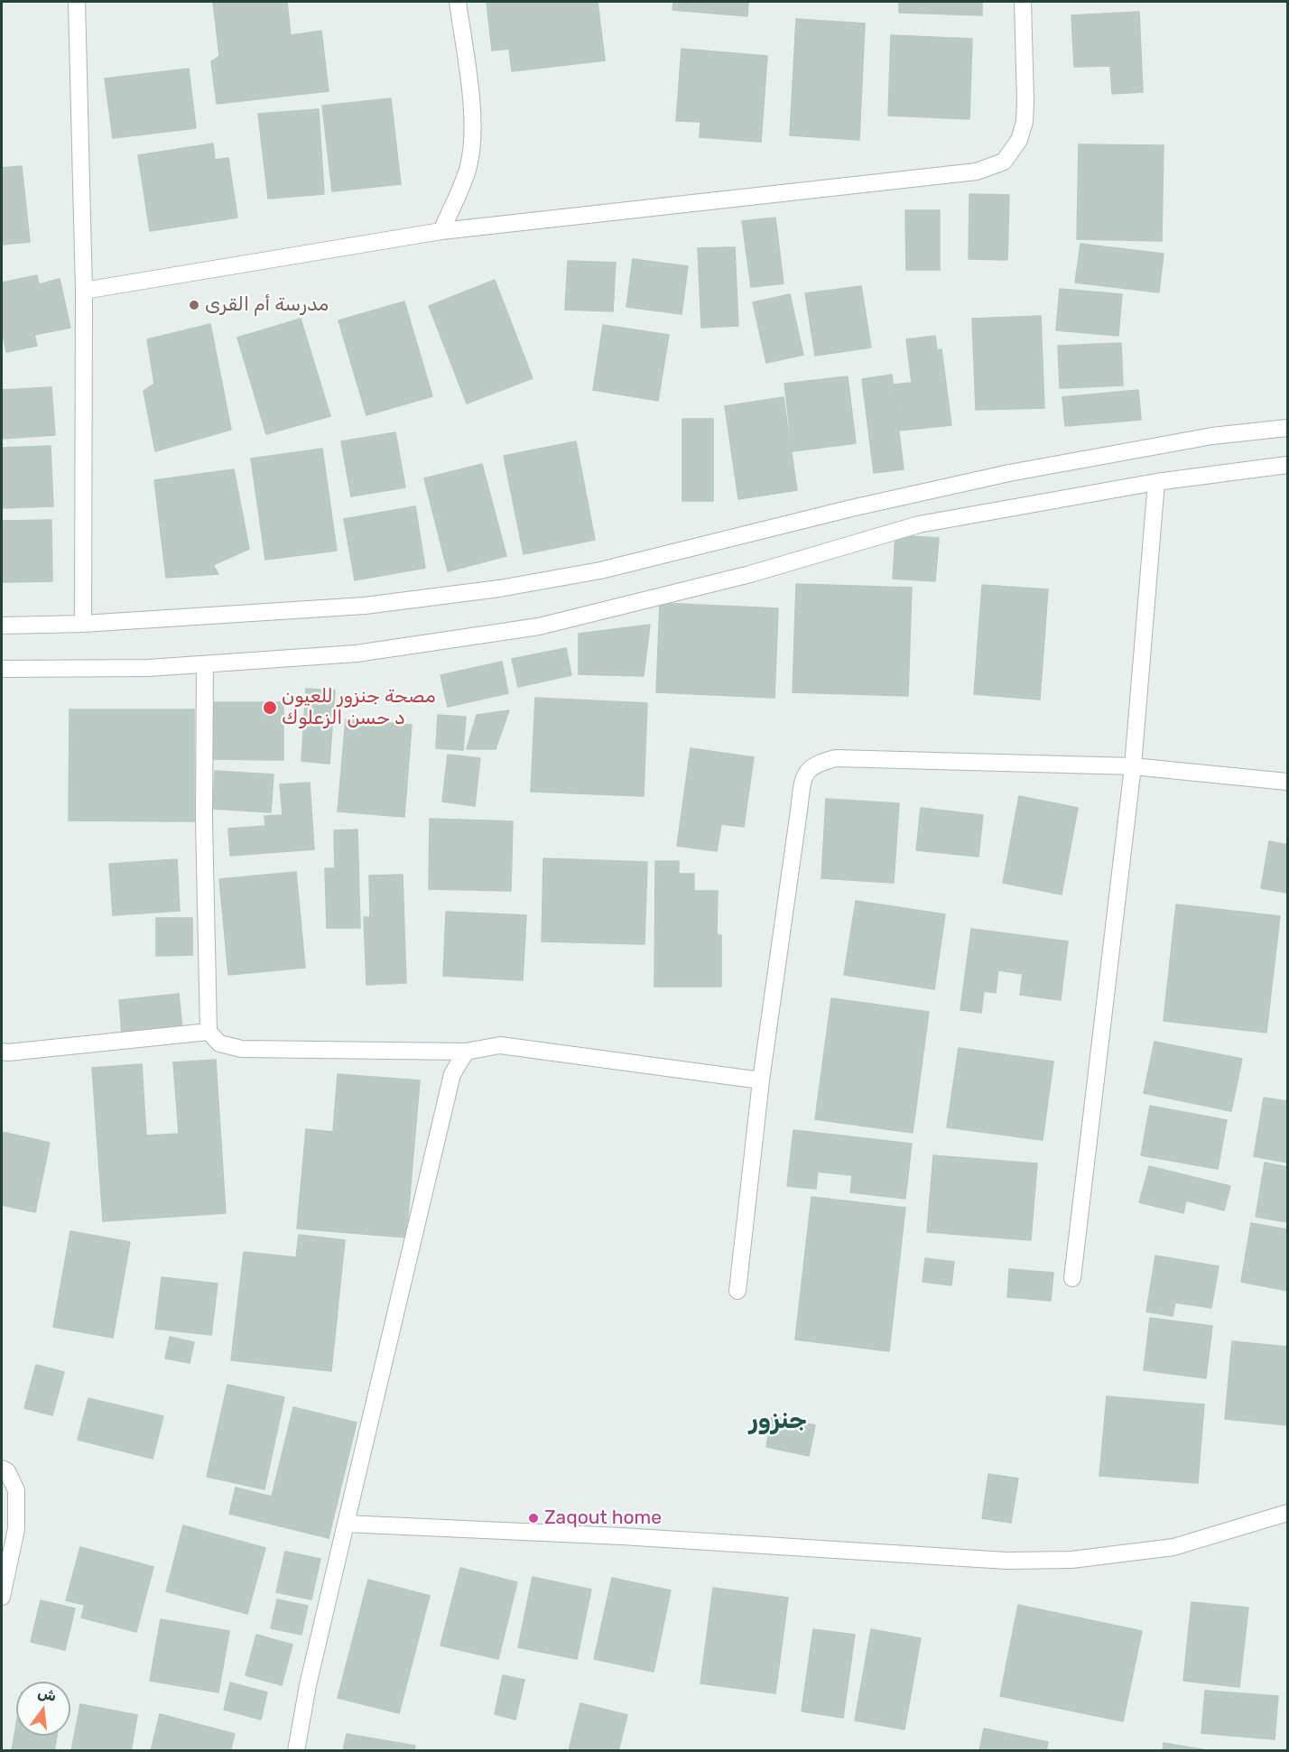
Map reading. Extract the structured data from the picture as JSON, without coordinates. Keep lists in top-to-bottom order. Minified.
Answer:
{"districts":["جنزور"],"places":["مدرسة أم القرى","مصحة جنزور للعيون د حسن الزعلوك","Zaqout home"],"north":"top"}
